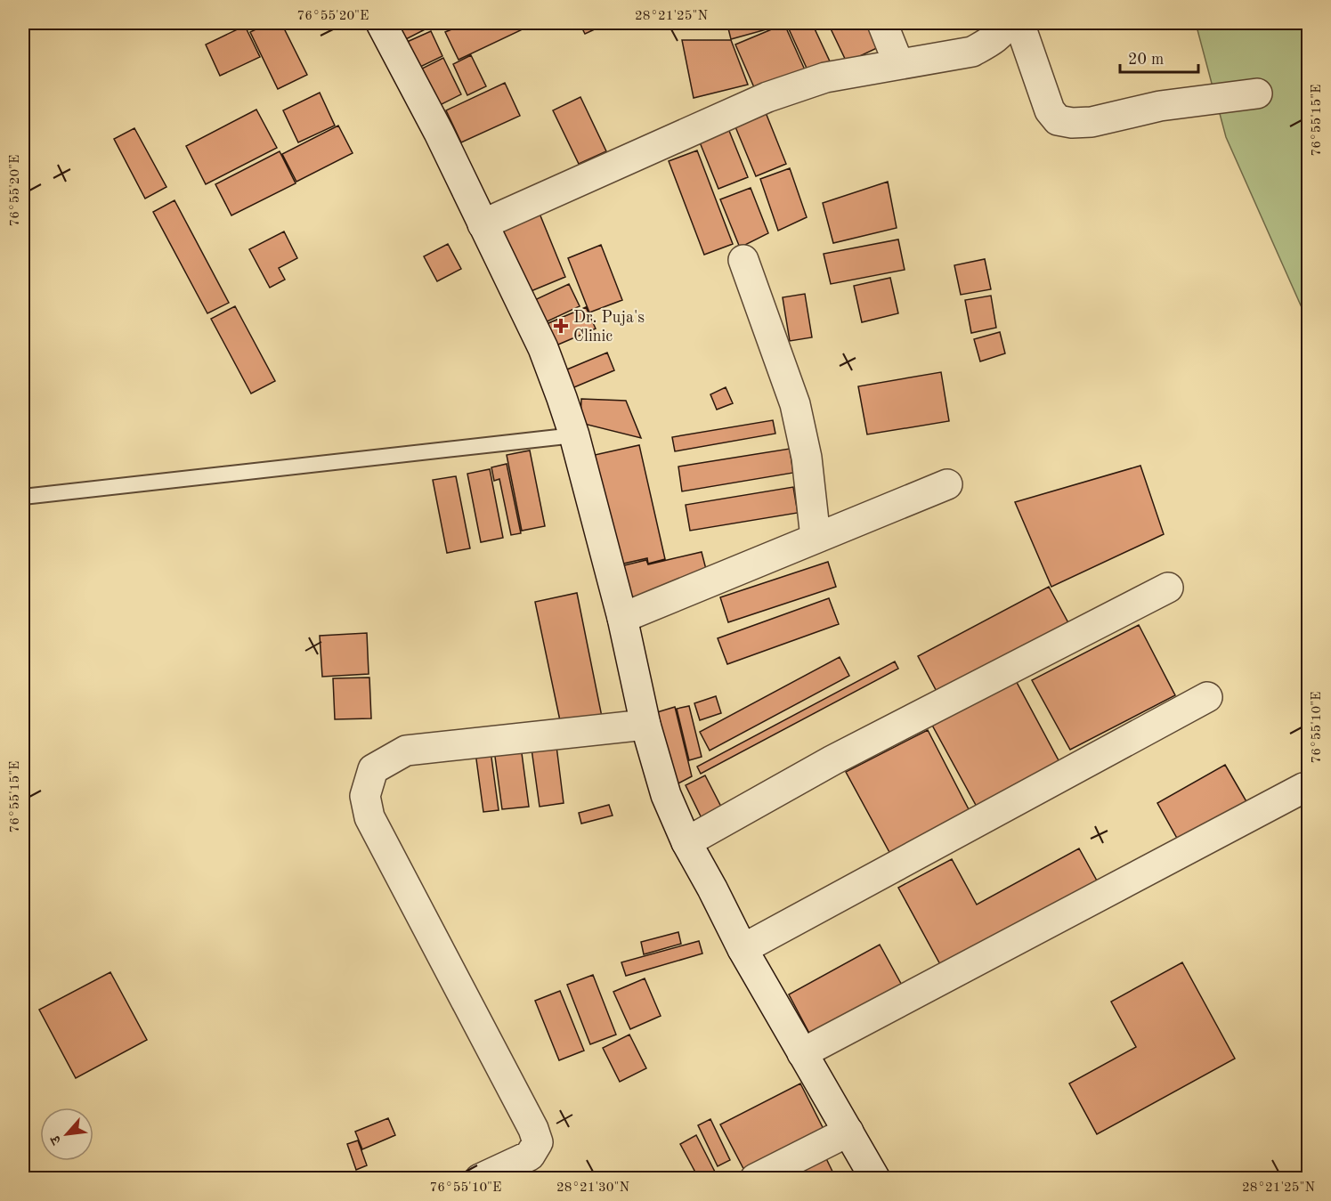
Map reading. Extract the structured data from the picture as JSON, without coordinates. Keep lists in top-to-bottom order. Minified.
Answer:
{"places":{"health":["Dr. Puja's Clinic"]},"scale_bar":"20 m","north":"bottom left","coordinates":["76°55'20\"E","28°21'25\"N","76°55'15\"E","76°55'10\"E","28°21'30\"N"]}
